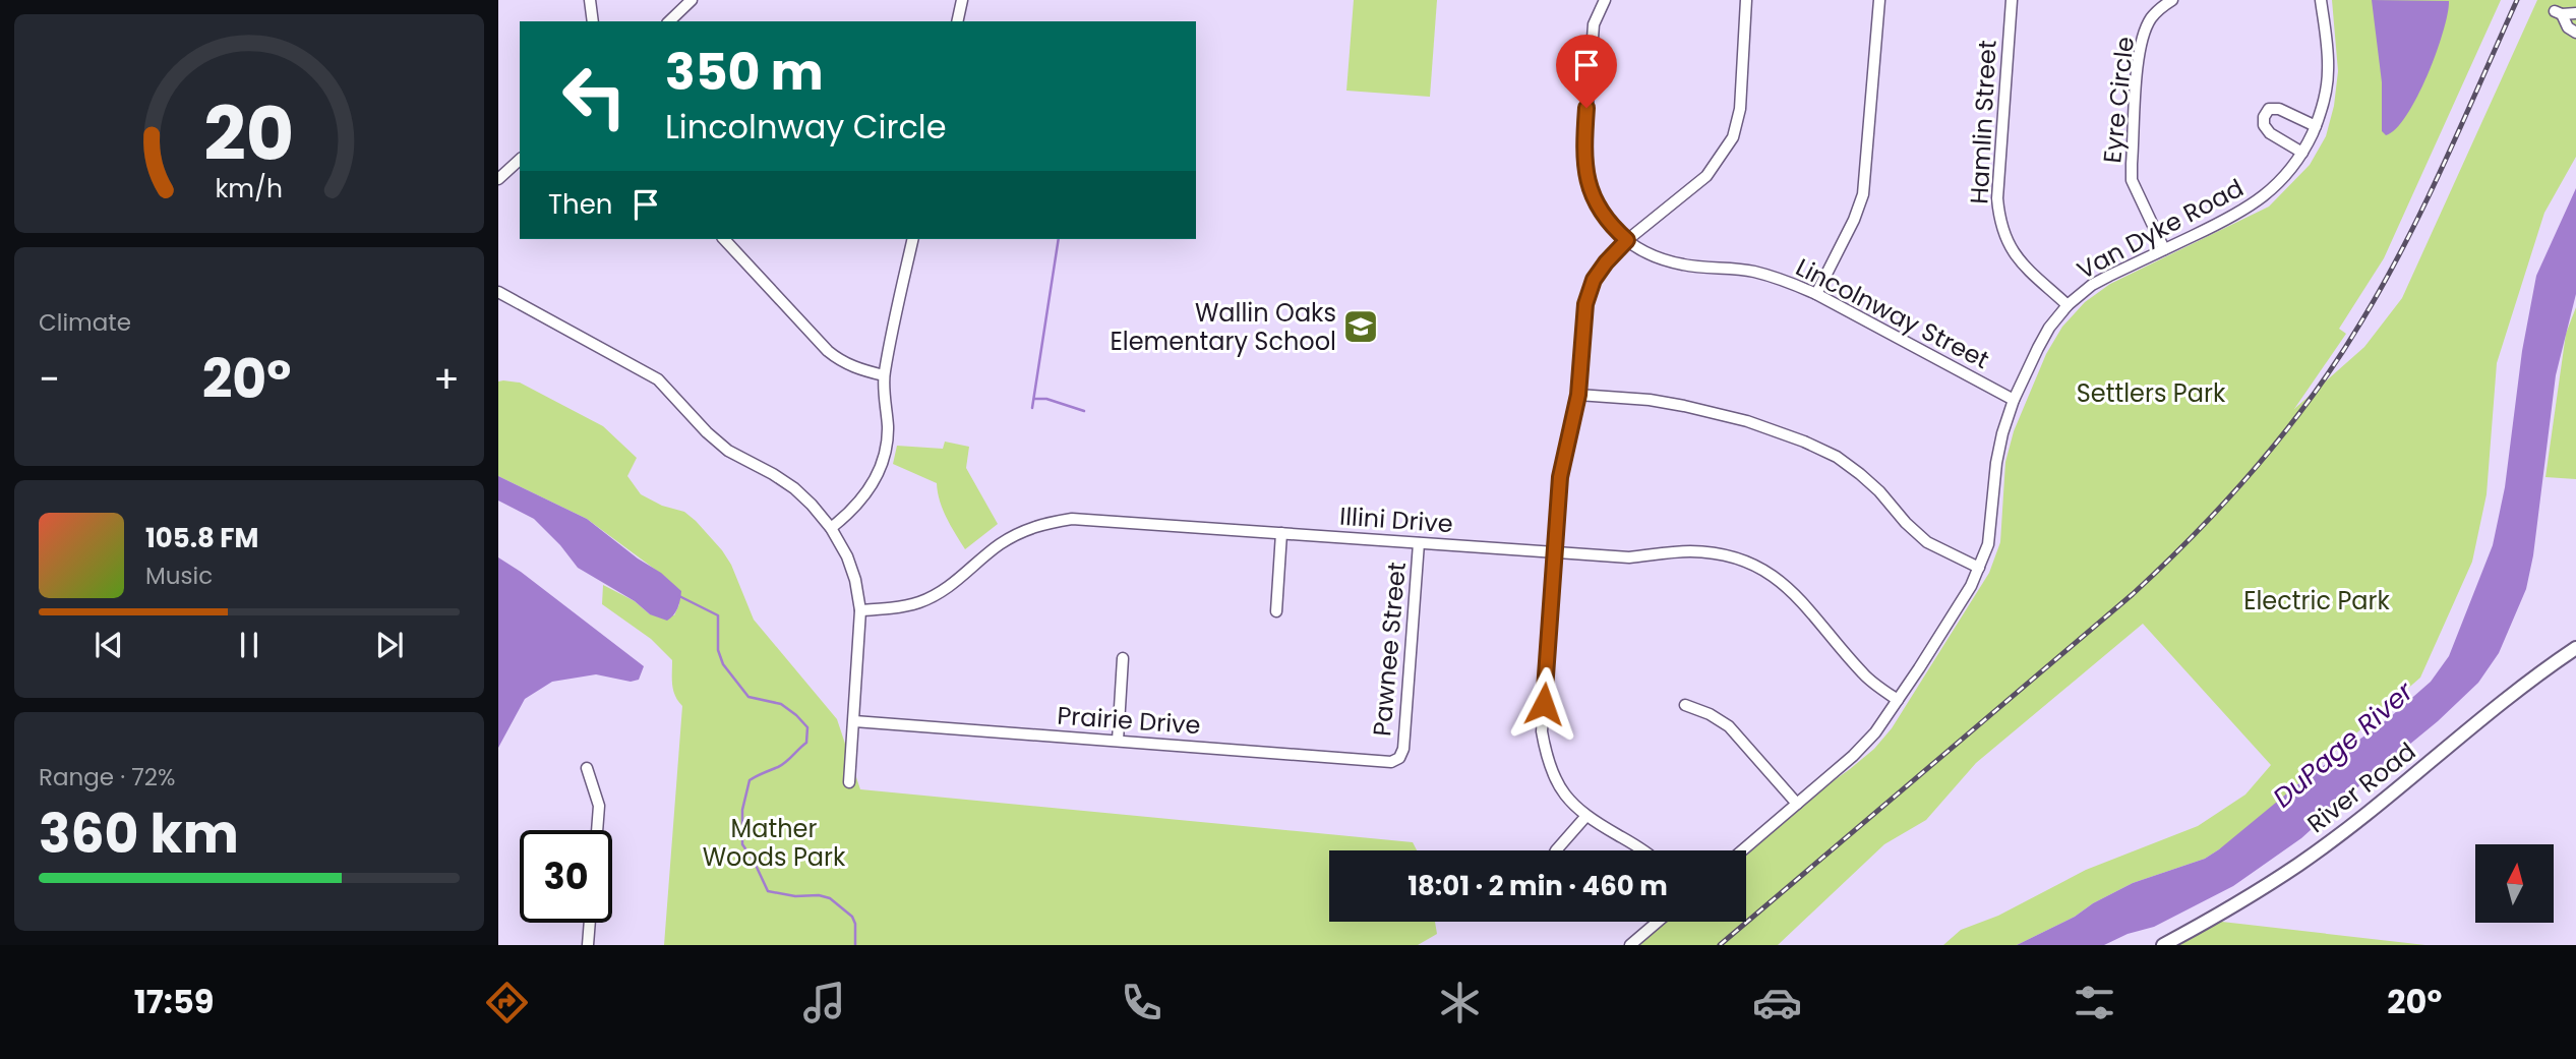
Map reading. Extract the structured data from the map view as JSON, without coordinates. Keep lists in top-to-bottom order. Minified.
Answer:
{"streets":{"street":["Eyre Circle","Hamlin Street","Van Dyke Road","Lincolnway Street","Illini Drive","Pawnee Street","Prairie Drive","River Road"]},"crossings":[["Eyre Circle","Van Dyke Road"],["Hamlin Street","Van Dyke Road"],["Van Dyke Road","Lincolnway Street"],["Van Dyke Road","Illini Drive"],["Illini Drive","Pawnee Street"],["Pawnee Street","Prairie Drive"]],"water":["DuPage River"],"parks":["Settlers Park","Electric Park","Mather Woods Park"],"places":{"school or university":["Wallin Oaks Elementary School"]},"north":"top","page":{"turn":["350 m","Lincolnway Circle"],"then":"Then","tile":["Climate",["Range · 72%","360 km"]],"heat":["−","20°","+"],"song":["105.8 FM","Music"],"limit":"30","trip":"18:01 · 2 min · 460 m","tabs":["17:59","20°"],"gauge":["20","km/h"]}}
